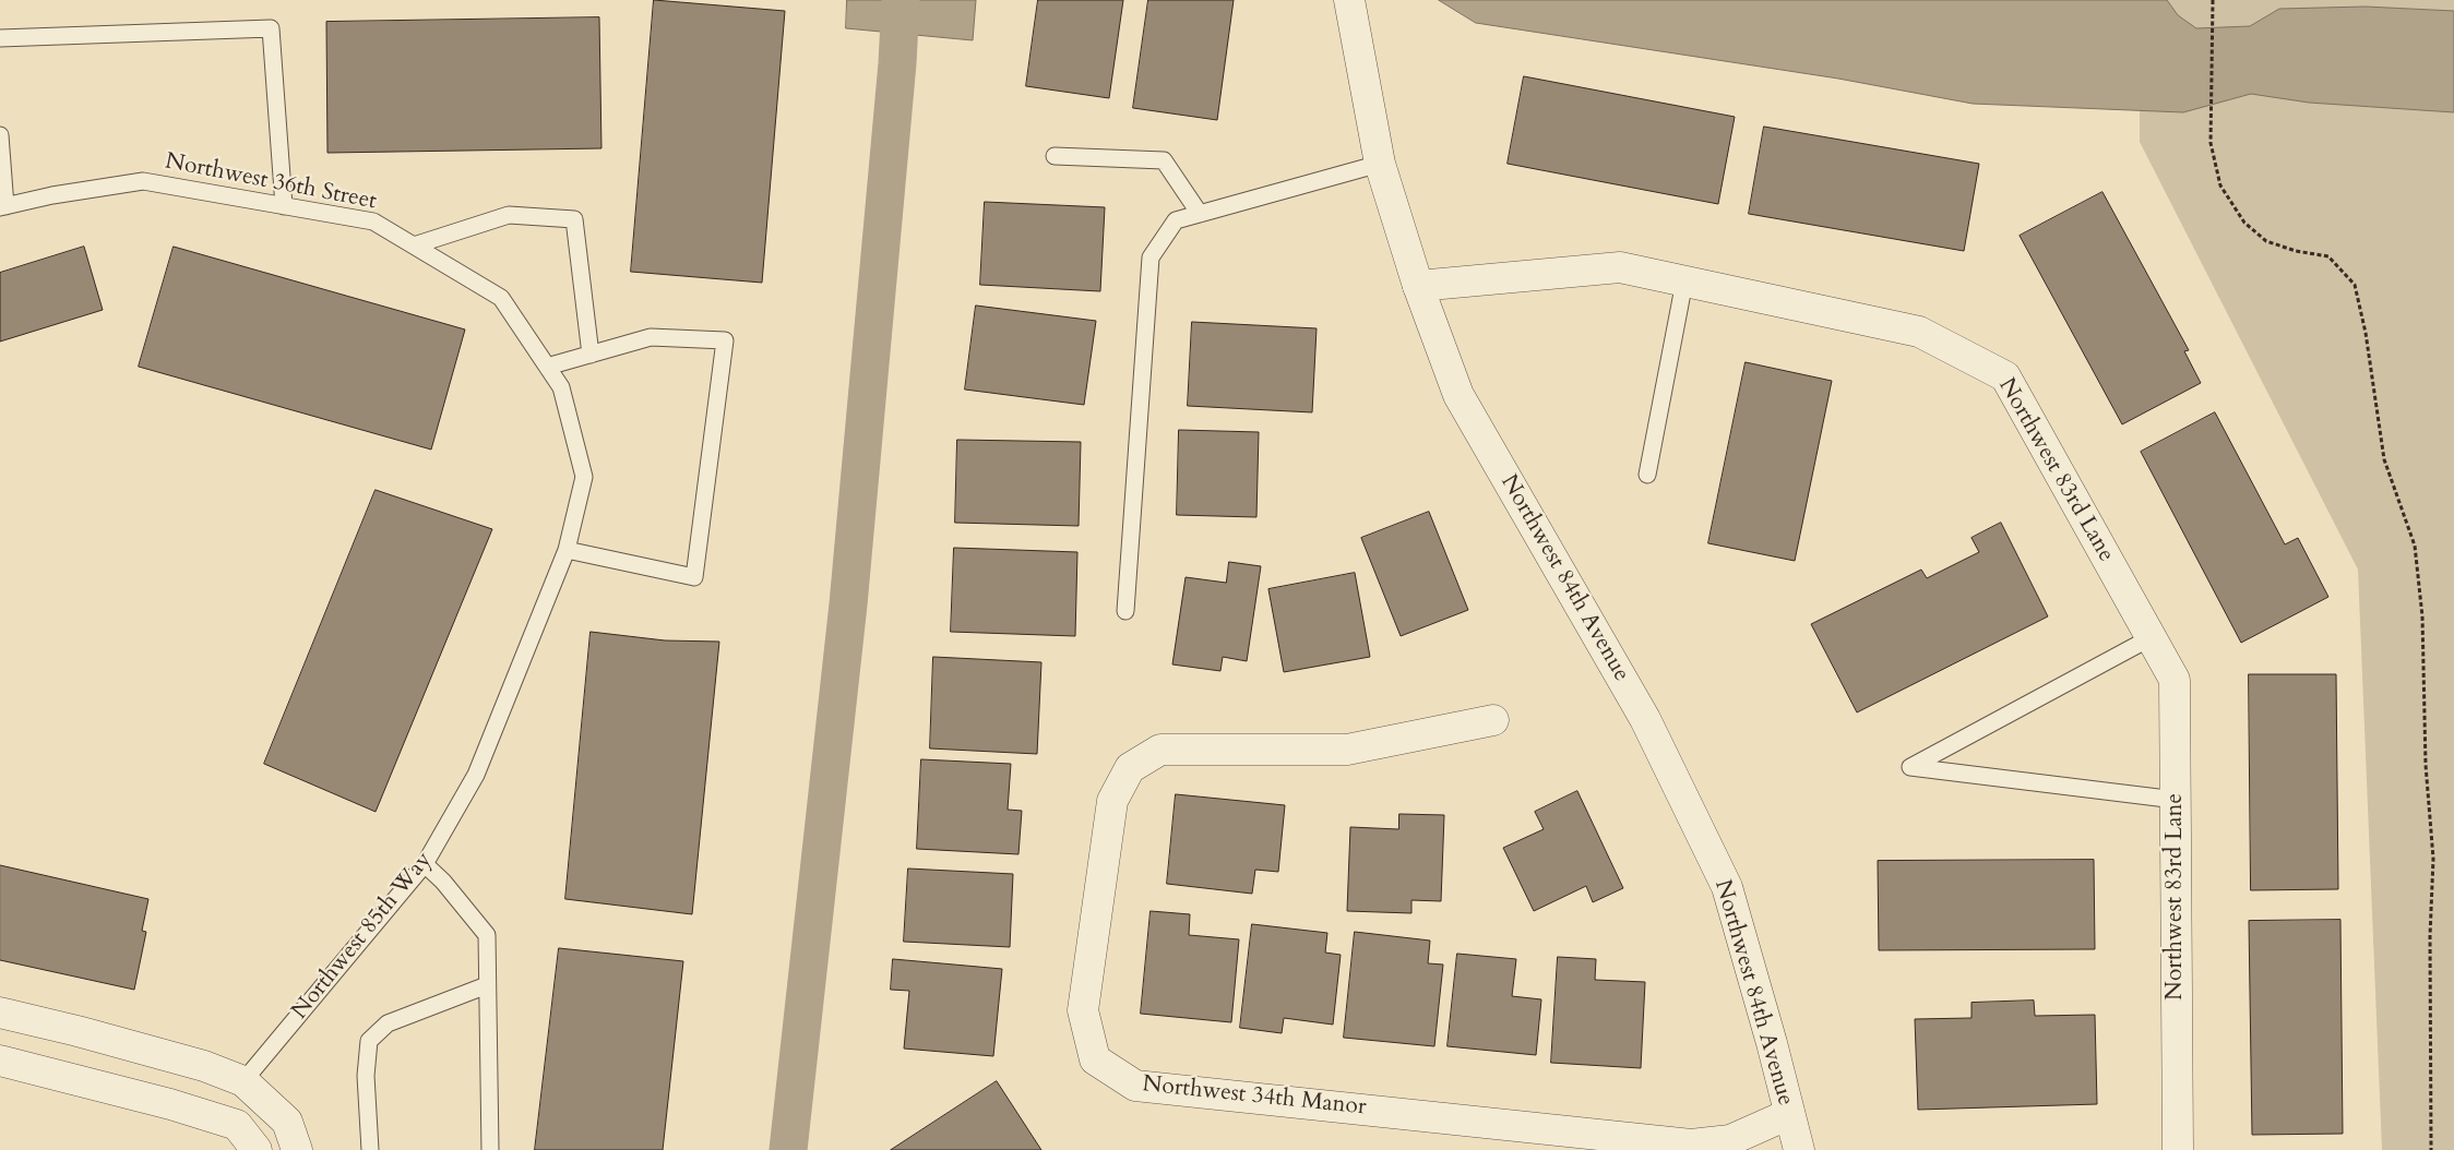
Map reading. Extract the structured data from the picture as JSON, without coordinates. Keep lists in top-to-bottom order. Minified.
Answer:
{"streets":{"street":["Northwest 83rd Lane","Northwest 84th Avenue","Northwest 34th Manor"],"lane":["Northwest 36th Street","Northwest 85th Way"]},"crossings":[["Northwest 36th Street","Northwest 85th Way"],["Northwest 83rd Lane","Northwest 84th Avenue"],["Northwest 84th Avenue","Northwest 34th Manor"]]}
